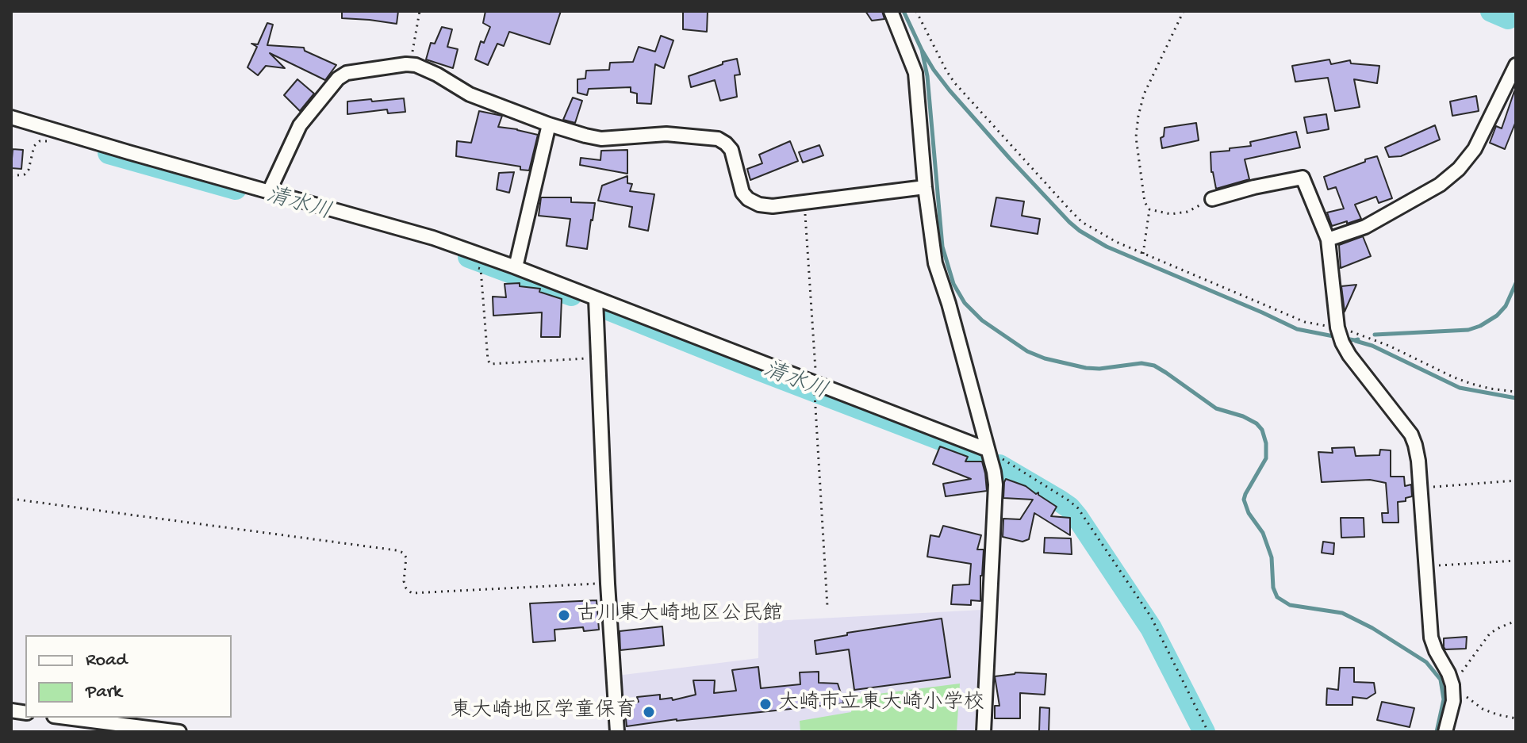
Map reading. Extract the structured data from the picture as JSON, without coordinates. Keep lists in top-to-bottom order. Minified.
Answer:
{"water":["清水川"],"places":["古川東大崎地区公民館","大崎市立東大崎小学校","東大崎地区学童保育"],"legend":["Road","Park"]}
